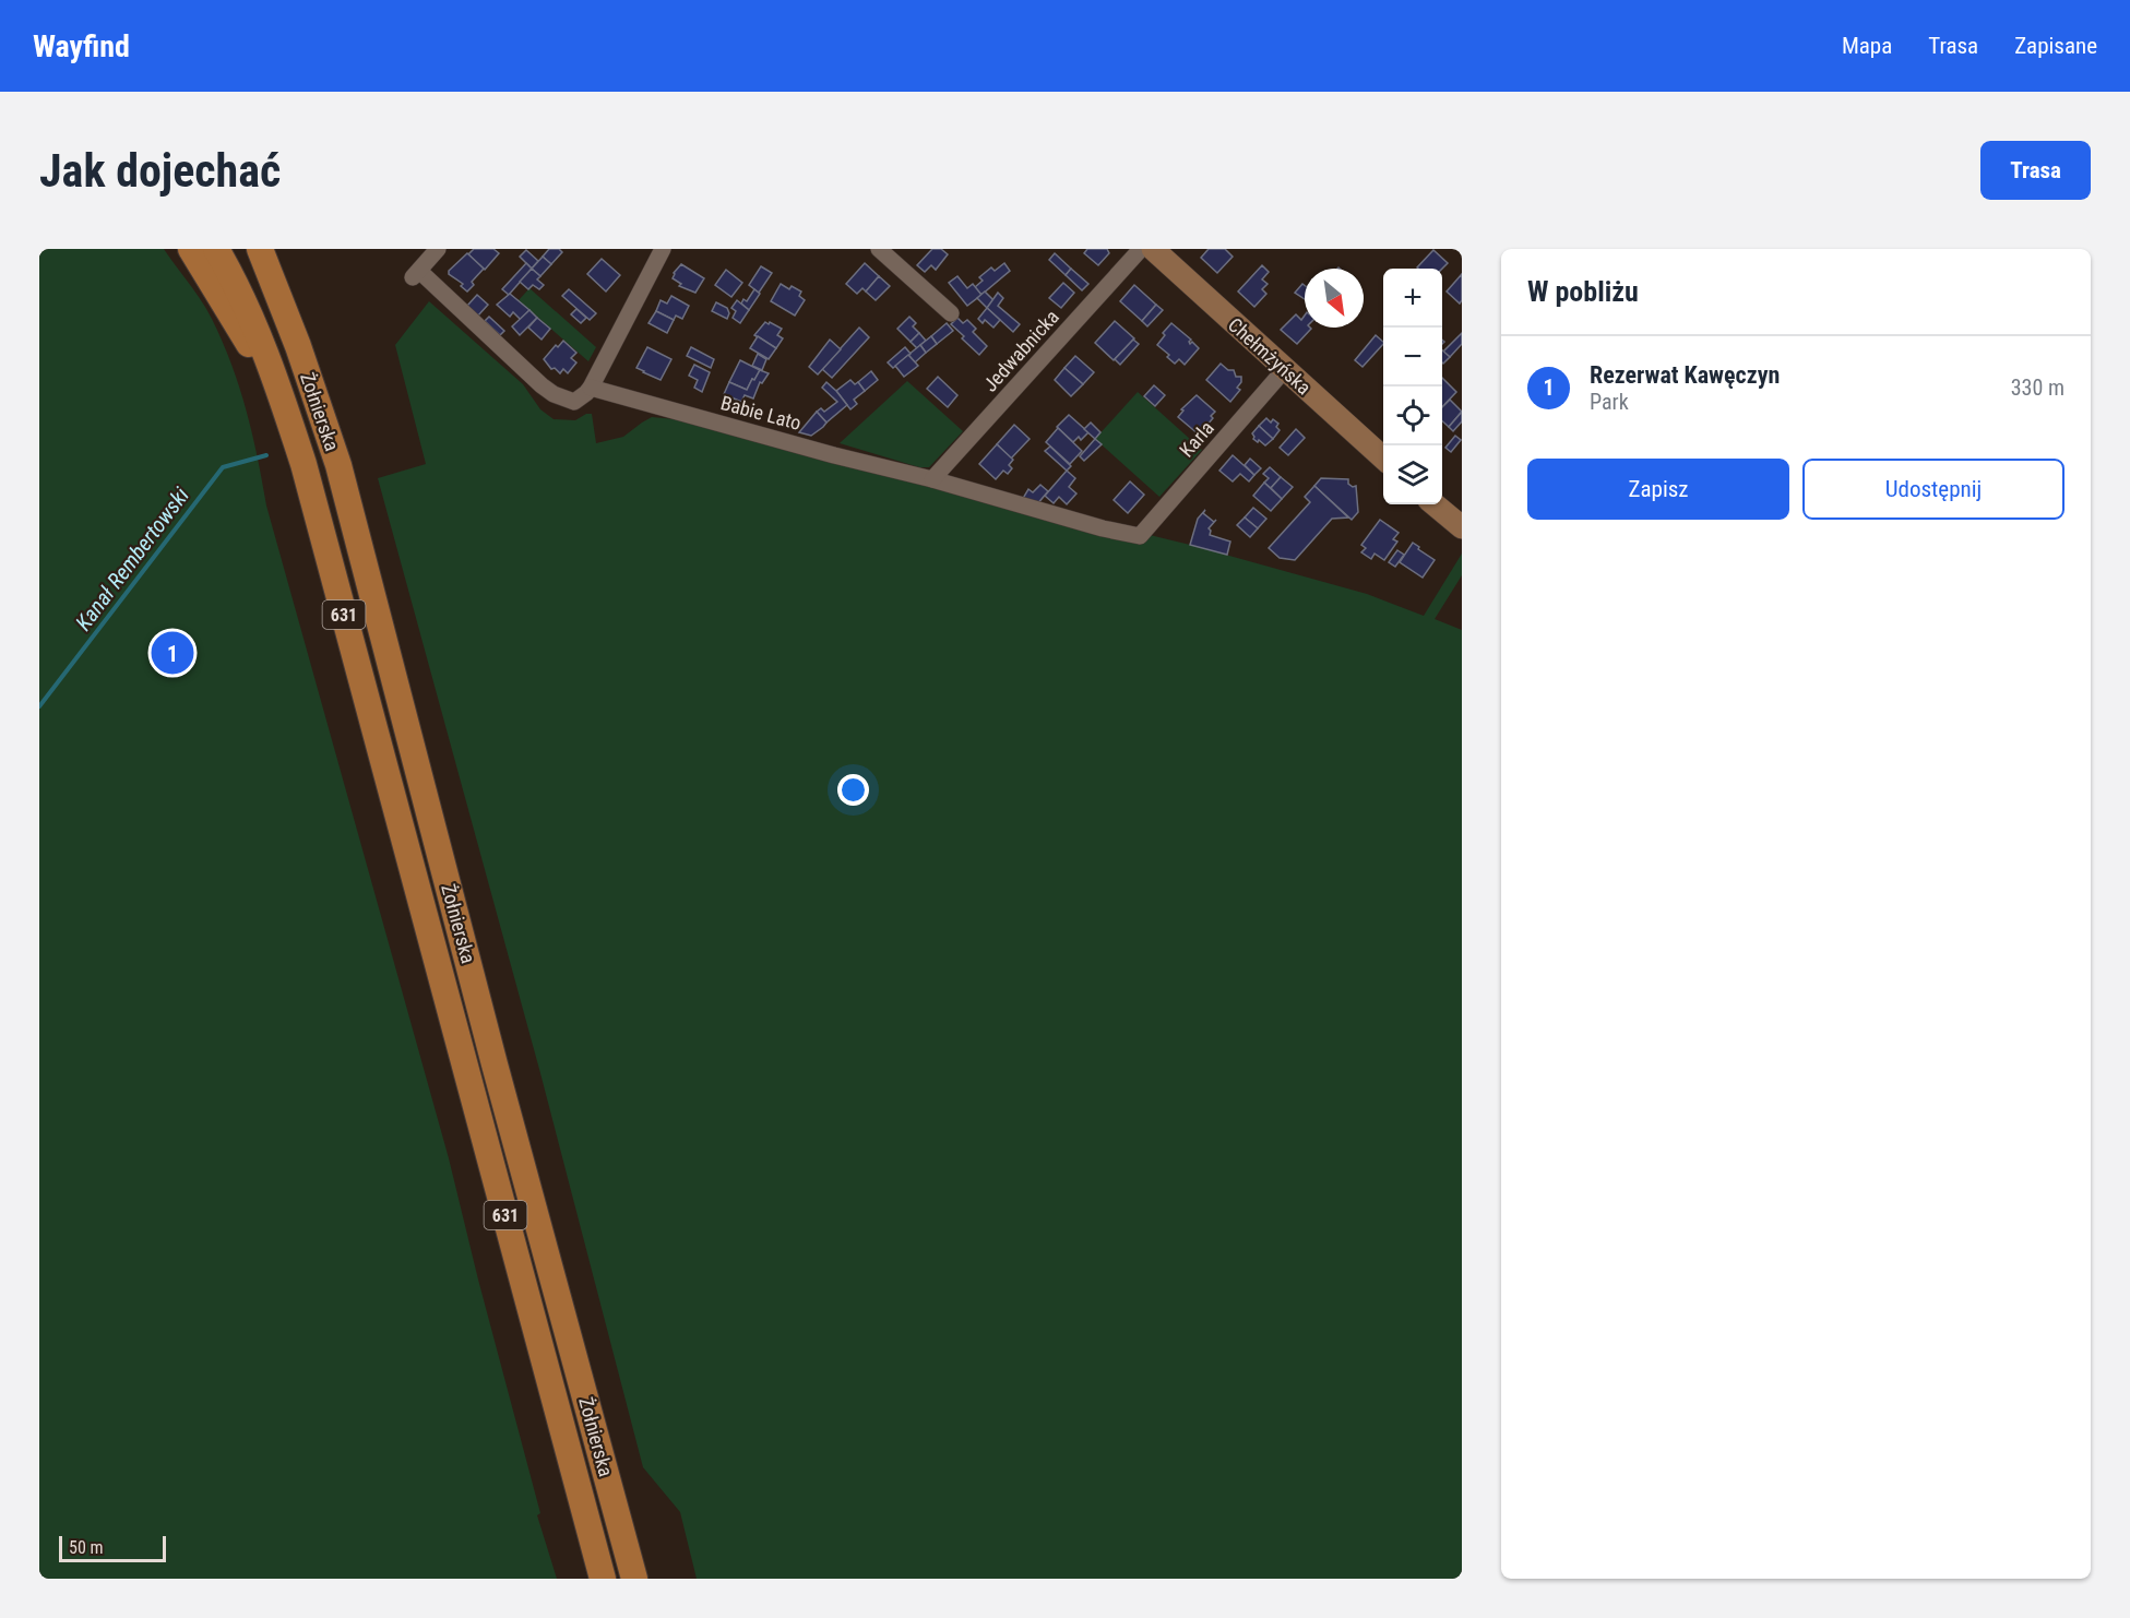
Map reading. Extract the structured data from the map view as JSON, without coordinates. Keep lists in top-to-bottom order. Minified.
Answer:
{"streets":{"main road":["Żołnierska","631"],"street":["Jedwabnicka","Chełmżyńska","Babie Lato","Karla"]},"crossings":[["Jedwabnicka","Babie Lato"],["Chełmżyńska","Karla"],["Żołnierska","631"],["Babie Lato","Karla"]],"water":["Kanał Rembertowski"],"scale_bar":"50 m","north":"bottom right","page":{"header":"Wayfind","nav":["Mapa","Trasa","Zapisane"],"buttons":["Trasa",["Zapisz","Udostępnij"]],"title":"Jak dojechać","heading":"W pobliżu","map_buttons":["+","−"],"list":[{"mark":"1","name":"Rezerwat Kawęczyn","note":"Park","value":"330 m"}],"pins":"1","scale":"50 m"}}
